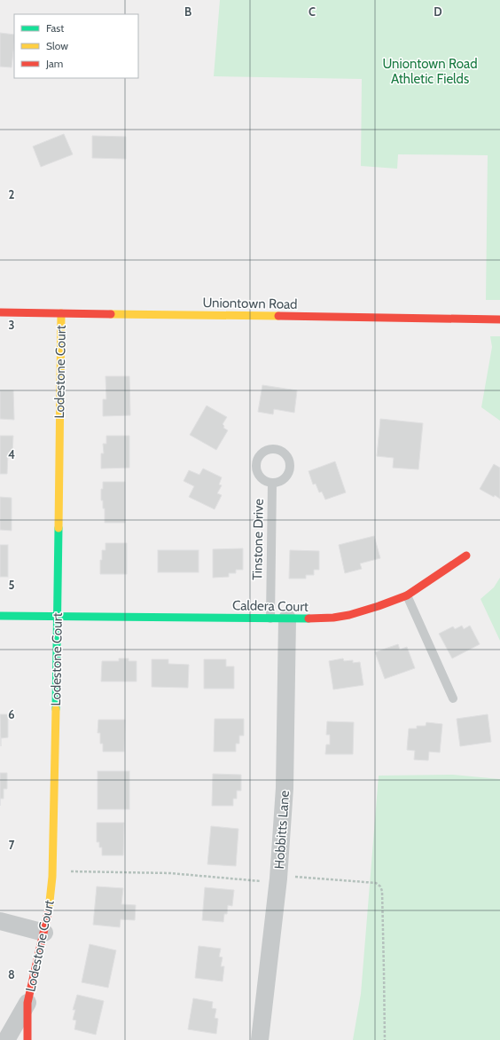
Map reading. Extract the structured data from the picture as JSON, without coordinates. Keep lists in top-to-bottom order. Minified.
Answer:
{"streets":{"street":["Uniontown Road","Lodestone Court","Caldera Court","Hobbitts Lane"],"lane":["Tinstone Drive"]},"crossings":[["Uniontown Road","Lodestone Court"],["Lodestone Court","Caldera Court"],["Tinstone Drive","Caldera Court"],["Tinstone Drive","Hobbitts Lane"],["Caldera Court","Hobbitts Lane"]],"parks":["Uniontown Road Athletic Fields"],"legend":["Fast","Slow","Jam"],"grid":{"columns":["B","C","D"],"rows":["2","3","4","5","6","7","8"]}}
